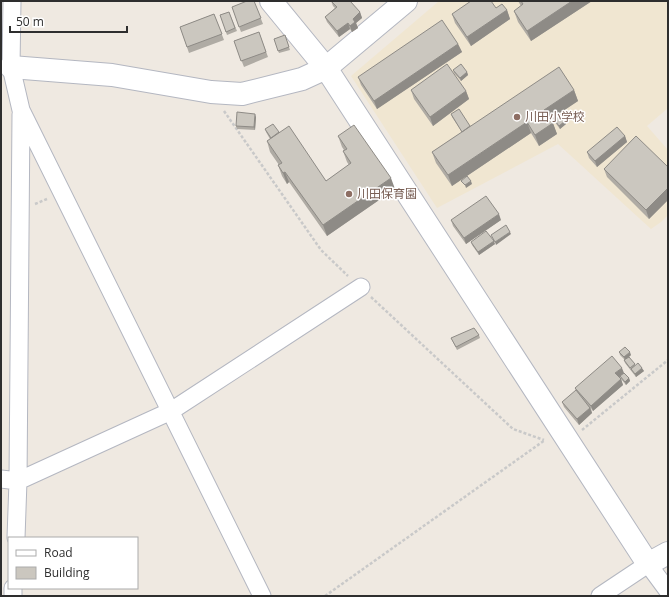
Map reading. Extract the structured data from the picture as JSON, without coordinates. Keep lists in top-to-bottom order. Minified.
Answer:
{"places":["川田小学校","川田保育園"],"legend":["Road","Building"],"scale_bar":"50 m"}
